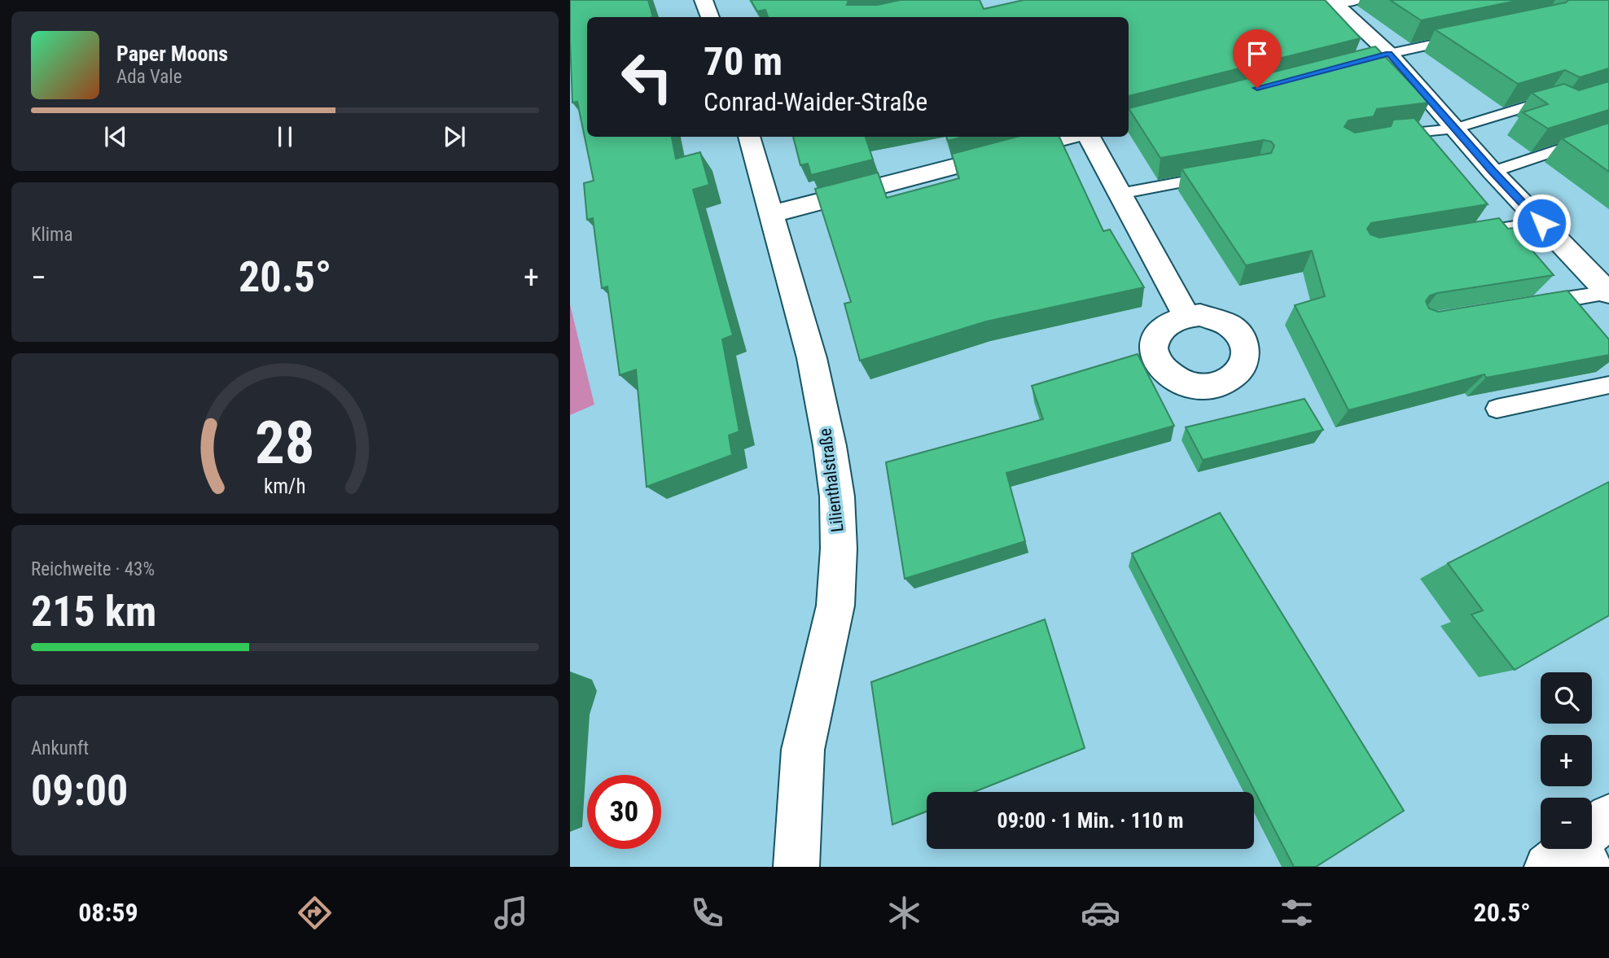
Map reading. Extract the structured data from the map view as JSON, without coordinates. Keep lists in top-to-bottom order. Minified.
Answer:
{"streets":{"street":["Lilienthalstraße"]},"page":{"turn":["70 m","Conrad-Waider-Straße"],"song":["Paper Moons","Ada Vale"],"tile":["Klima",["Reichweite · 43%","215 km"],["Ankunft","09:00"]],"heat":["−","20.5°","+"],"map_buttons":["+","−"],"limit":"30","trip":"09:00 · 1 Min. · 110 m","tabs":["08:59","20.5°"],"gauge":["28","km/h"]}}
